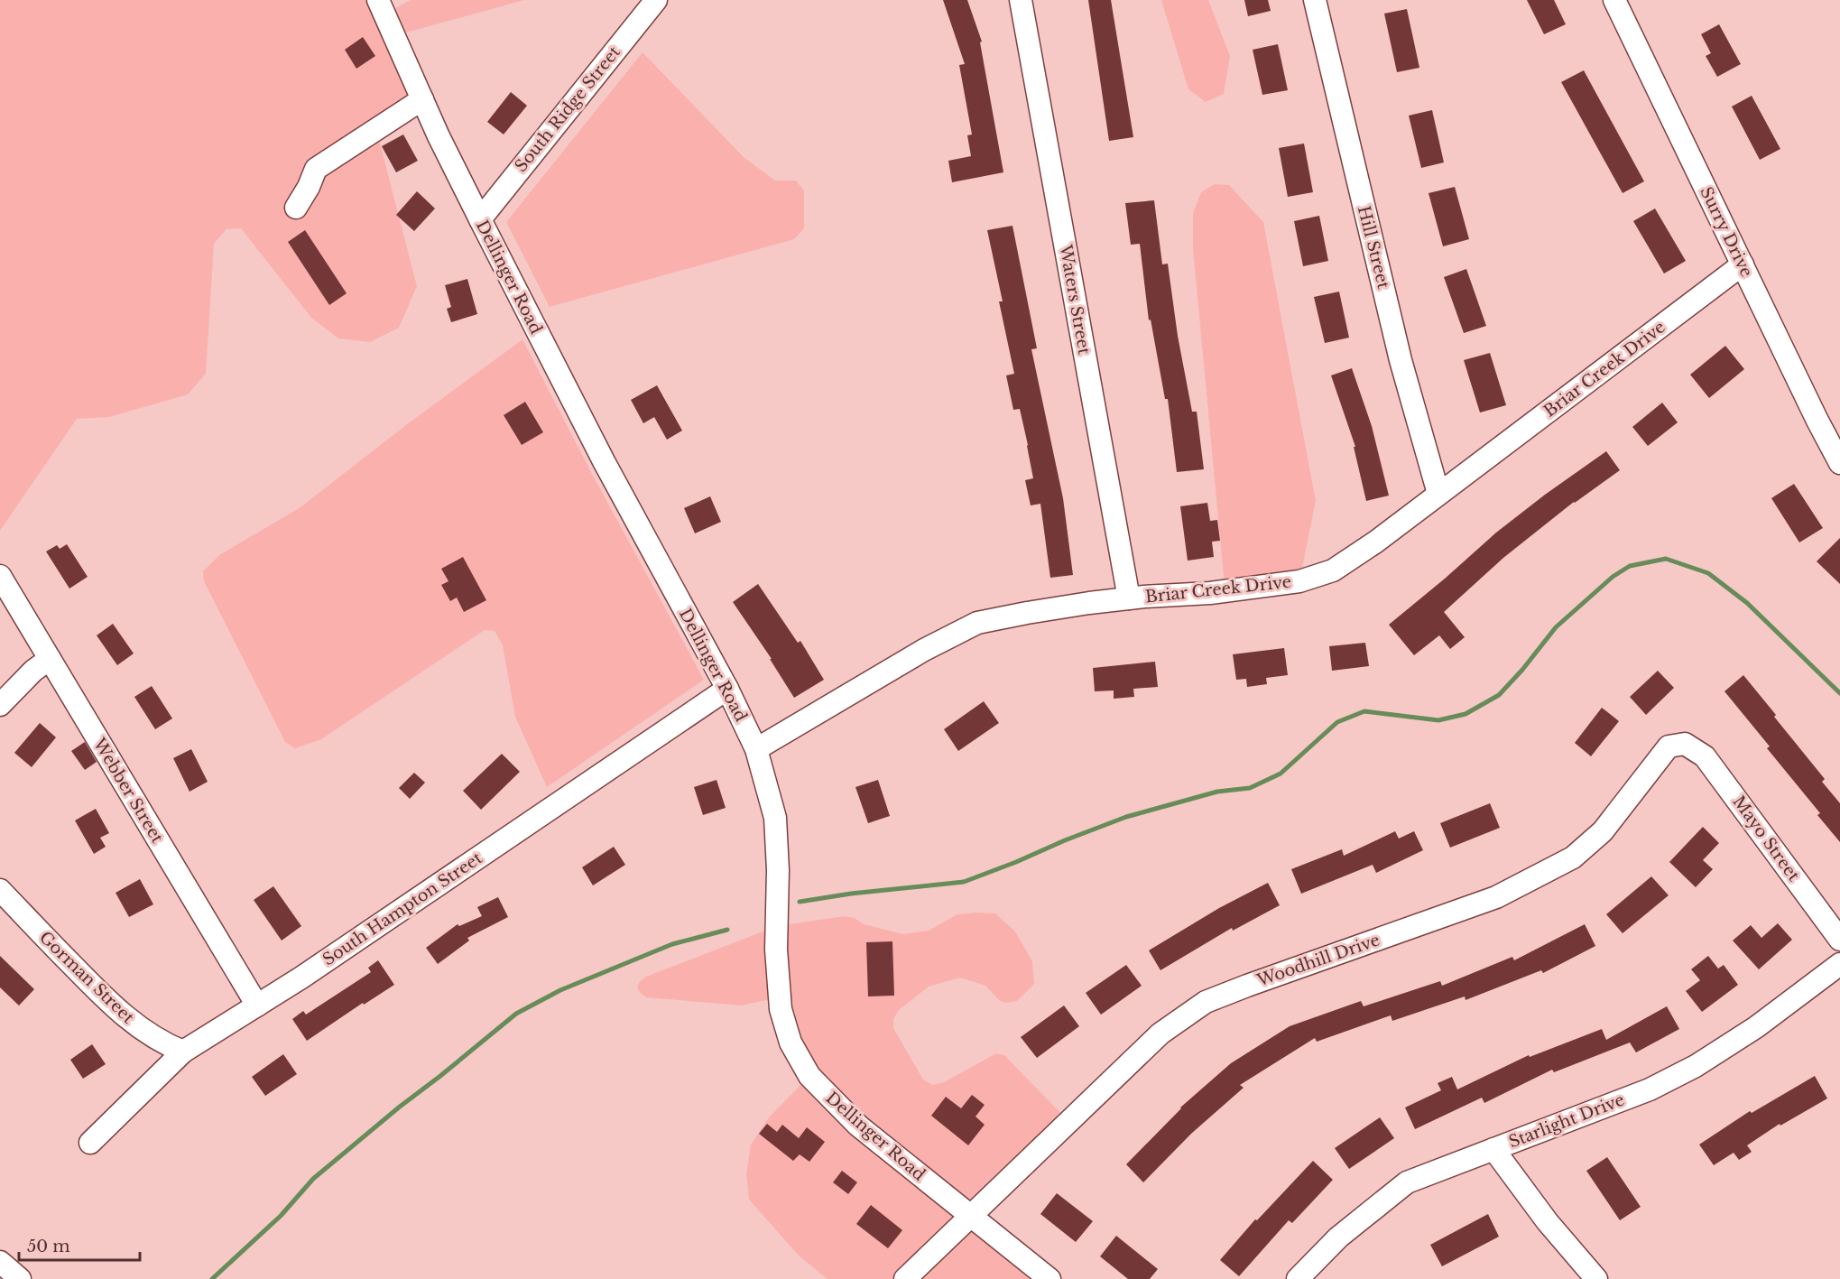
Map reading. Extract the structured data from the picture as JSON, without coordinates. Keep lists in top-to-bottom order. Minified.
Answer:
{"streets":{"street":["South Ridge Street","Surry Drive","Hill Street","Dellinger Road","Waters Street","Briar Creek Drive","Webber Street","Mayo Street","South Hampton Street","Woodhill Drive","Gorman Street","Starlight Drive"]},"crossings":[["South Ridge Street","Dellinger Road"],["Surry Drive","Briar Creek Drive"],["Hill Street","Briar Creek Drive"],["Dellinger Road","Briar Creek Drive"],["Dellinger Road","South Hampton Street"],["Dellinger Road","Woodhill Drive"],["Waters Street","Briar Creek Drive"],["Webber Street","South Hampton Street"],["Mayo Street","Woodhill Drive"],["South Hampton Street","Gorman Street"]],"scale_bar":"50 m"}
